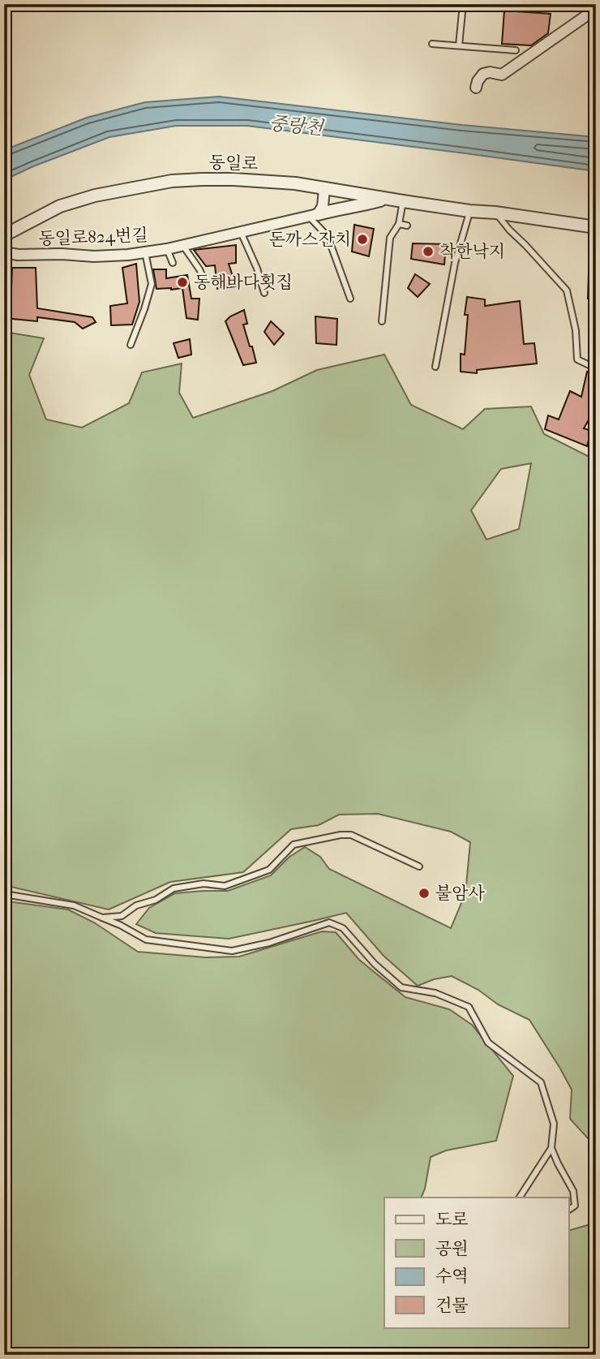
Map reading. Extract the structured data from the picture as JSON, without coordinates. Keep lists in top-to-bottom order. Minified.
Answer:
{"streets":{"street":["동일로","동일로824번길"]},"water":["중랑천"],"places":["돈까스잔치","착한낙지","동해바다횟집","불암사"],"legend":["도로","공원","수역","건물"]}
